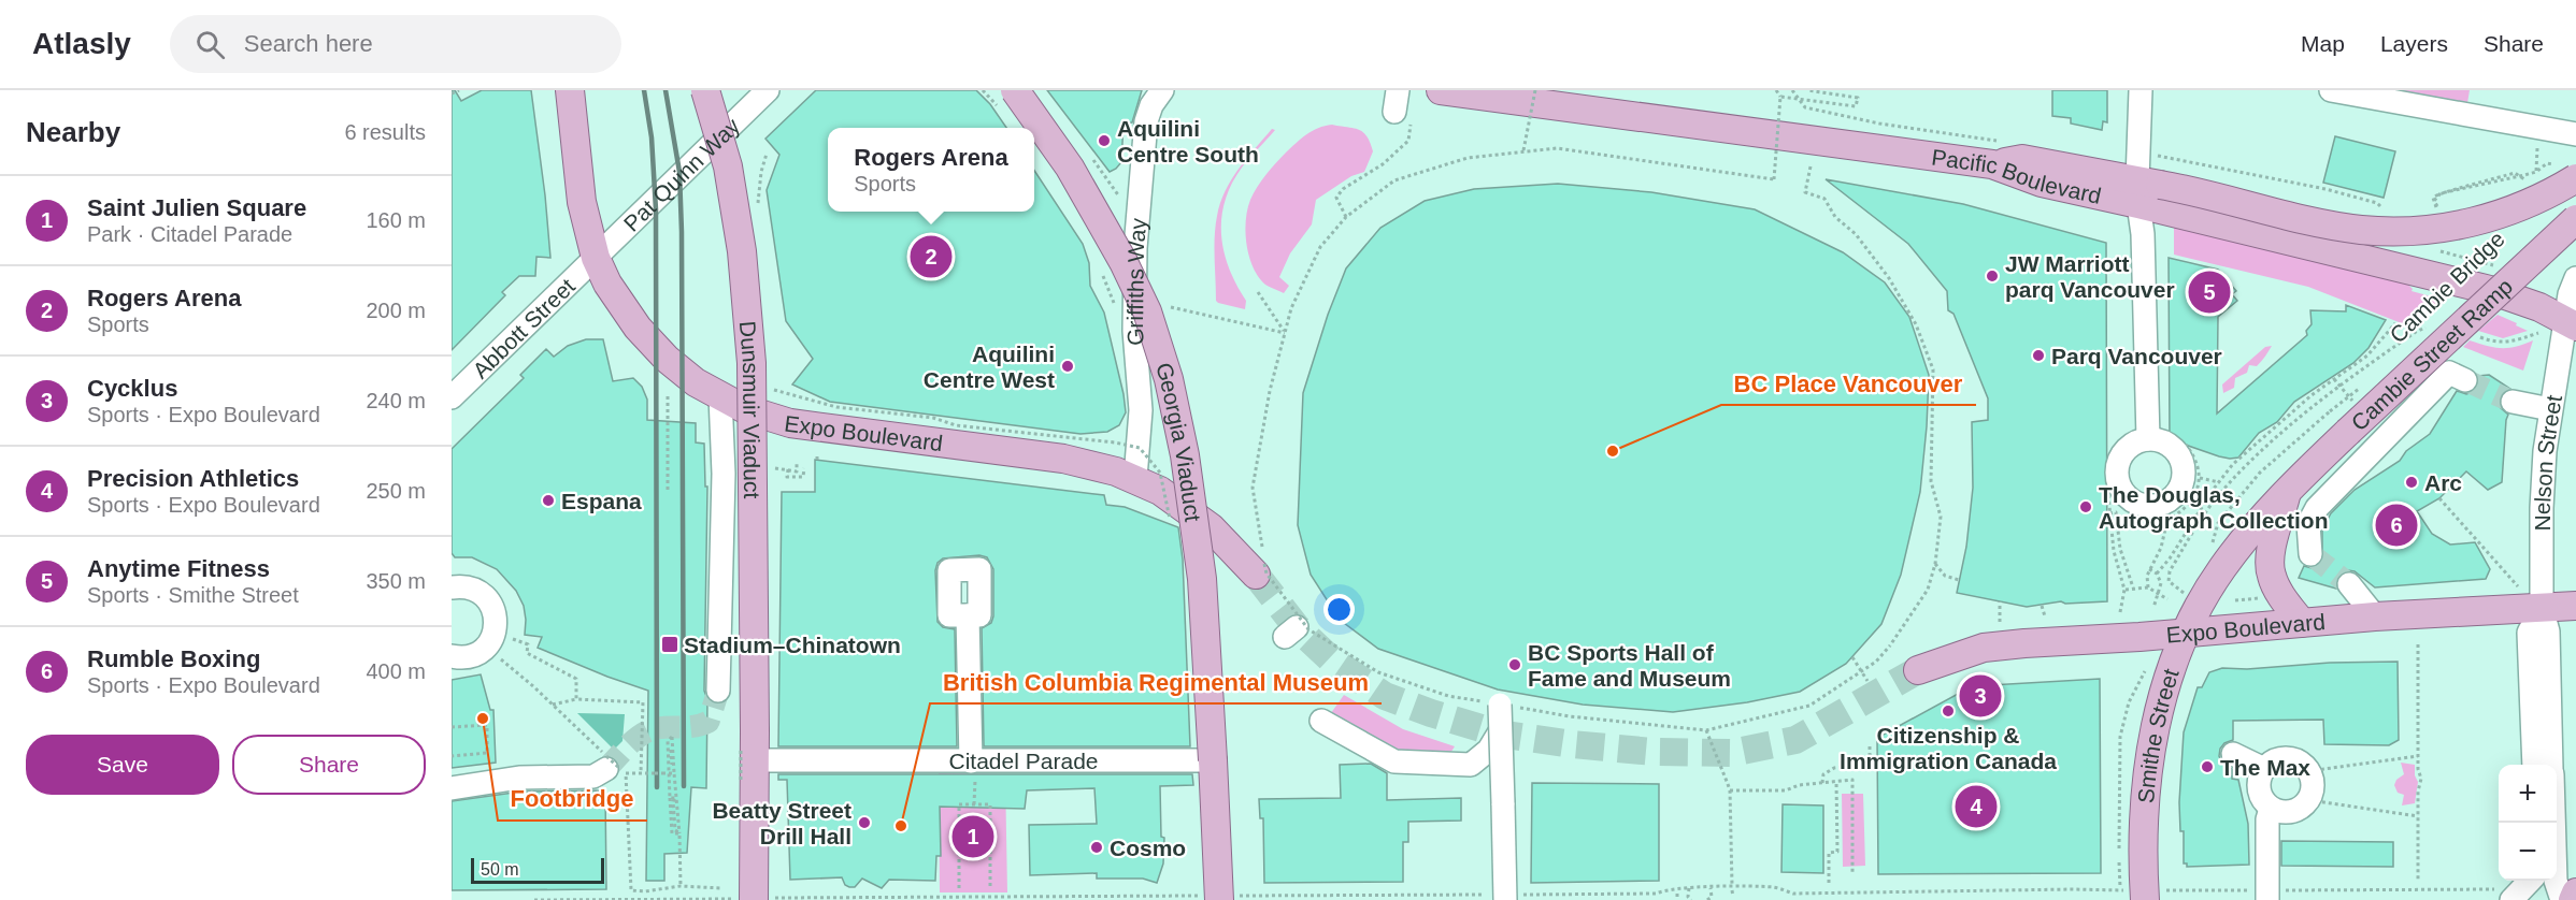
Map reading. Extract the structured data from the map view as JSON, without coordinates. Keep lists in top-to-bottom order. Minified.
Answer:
{"streets":{"main road":["Pacific Boulevard","Cambie Street Ramp","Dunsmuir Viaduct","Expo Boulevard","Georgia Viaduct","Smithe Street"],"street":["Pat Quinn Way","Griffiths Way","Abbott Street","Nelson Street","Citadel Parade"],"path":["Cambie Bridge"]},"crossings":[["Pat Quinn Way","Abbott Street"],["Pat Quinn Way","Expo Boulevard"],["Griffiths Way","Expo Boulevard"],["Abbott Street","Expo Boulevard"],["Cambie Street Ramp","Smithe Street"],["Dunsmuir Viaduct","Citadel Parade"],["Expo Boulevard","Nelson Street"],["Expo Boulevard","Smithe Street"],["Georgia Viaduct","Citadel Parade"]],"places":{"other":["Aquilini Centre South","JW Marriott parq Vancouver","Parq Vancouver","Aquilini Centre West","BC Place Vancouver","Arc","Espana","The Douglas, Autograph Collection","BC Sports Hall of Fame and Museum","Citizenship & Immigration Canada","Footbridge","The Max","Beatty Street Drill Hall","British Columbia Regimental Museum","Cosmo"],"transit":["Stadium–Chinatown"]},"scale_bar":"50 m","page":{"header":"Atlasly","search":"Search here","nav":["Map","Layers","Share"],"heading":["Nearby","6 results"],"popup":["Rogers Arena","Sports"],"list":[{"mark":"1","name":"Saint Julien Square","note":"Park · Citadel Parade","value":"160 m"},{"mark":"2","name":"Rogers Arena","note":"Sports","value":"200 m"},{"mark":"3","name":"Cycklus","note":"Sports · Expo Boulevard","value":"240 m"},{"mark":"4","name":"Precision Athletics","note":"Sports · Expo Boulevard","value":"250 m"},{"mark":"5","name":"Anytime Fitness","note":"Sports · Smithe Street","value":"350 m"},{"mark":"6","name":"Rumble Boxing","note":"Sports · Expo Boulevard","value":"400 m"}],"pins":["2","5","6","3","4","1"],"buttons":["Save","Share"],"map_buttons":["+","−"],"scale":"50 m"}}
